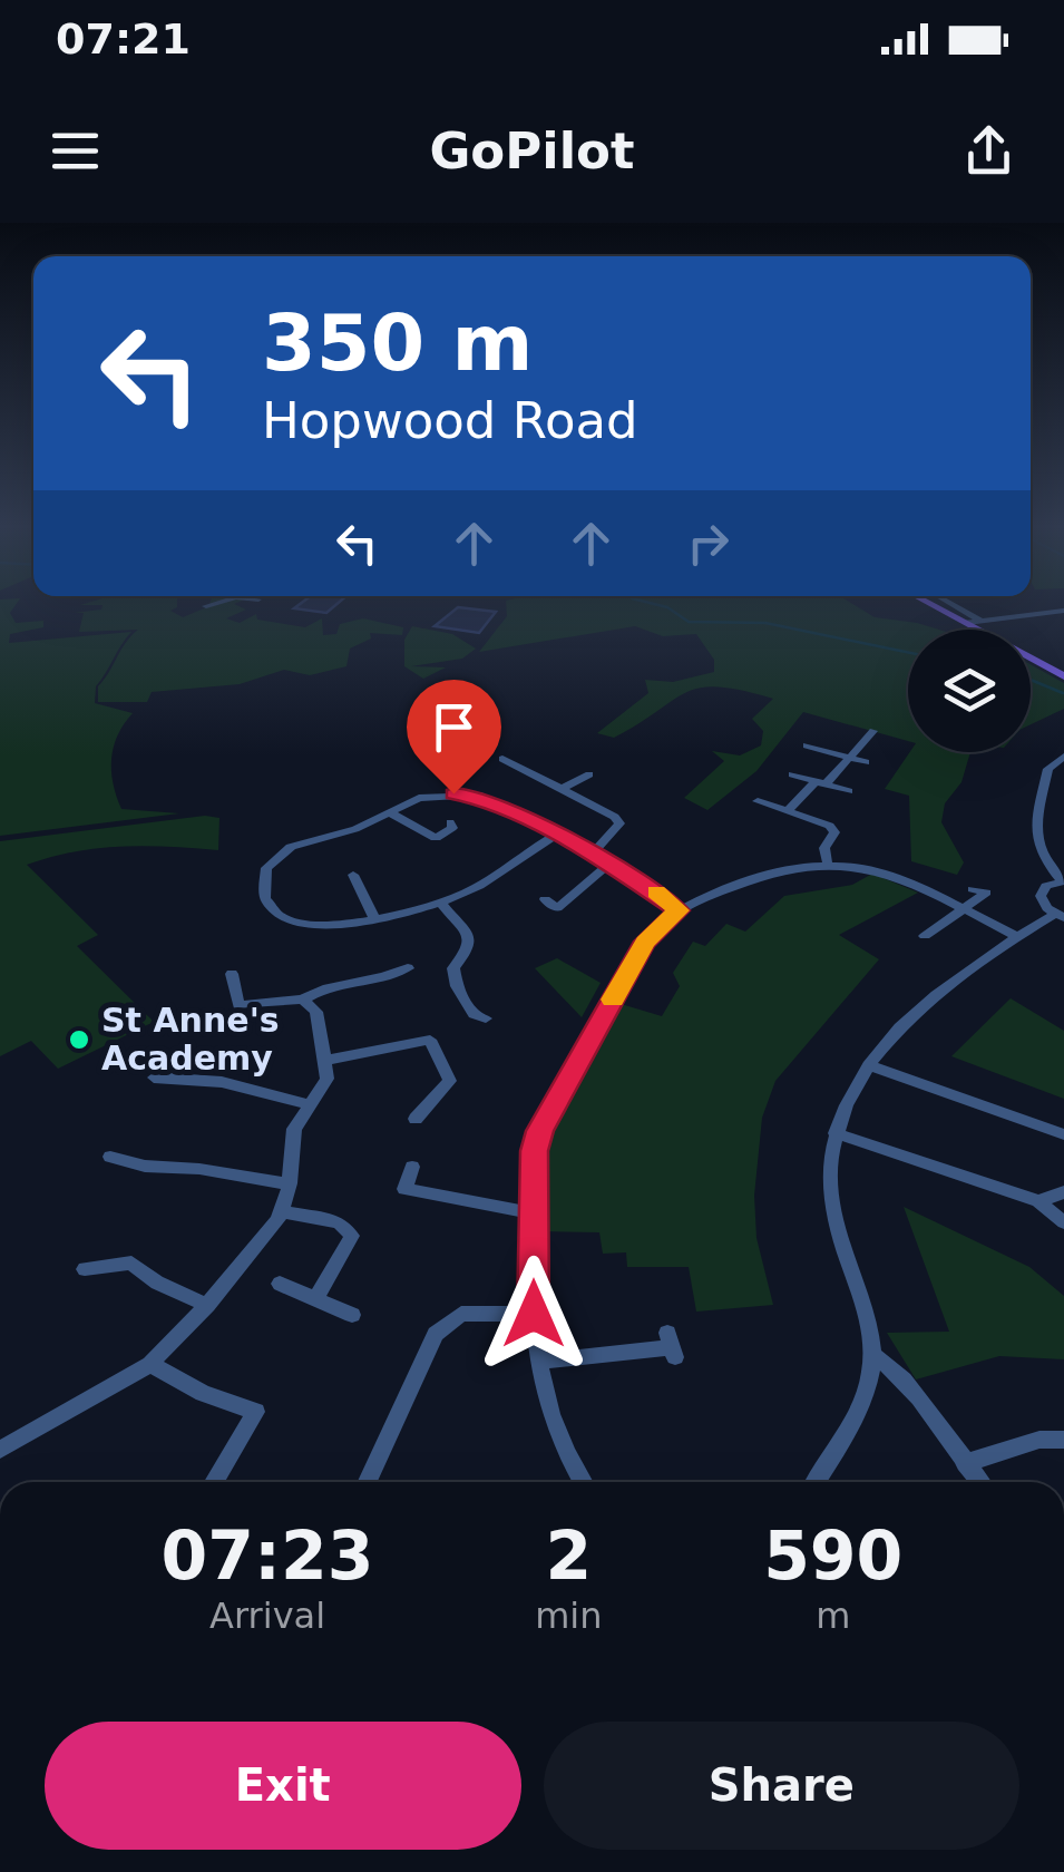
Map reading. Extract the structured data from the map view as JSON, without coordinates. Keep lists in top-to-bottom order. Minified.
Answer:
{"places":["St Anne's Academy"],"page":{"status":"07:21","header":"GoPilot","turn":["350 m","Hopwood Road"],"eta":["07:23","Arrival","2","min","590","m"],"buttons":["Exit","Share"]}}
